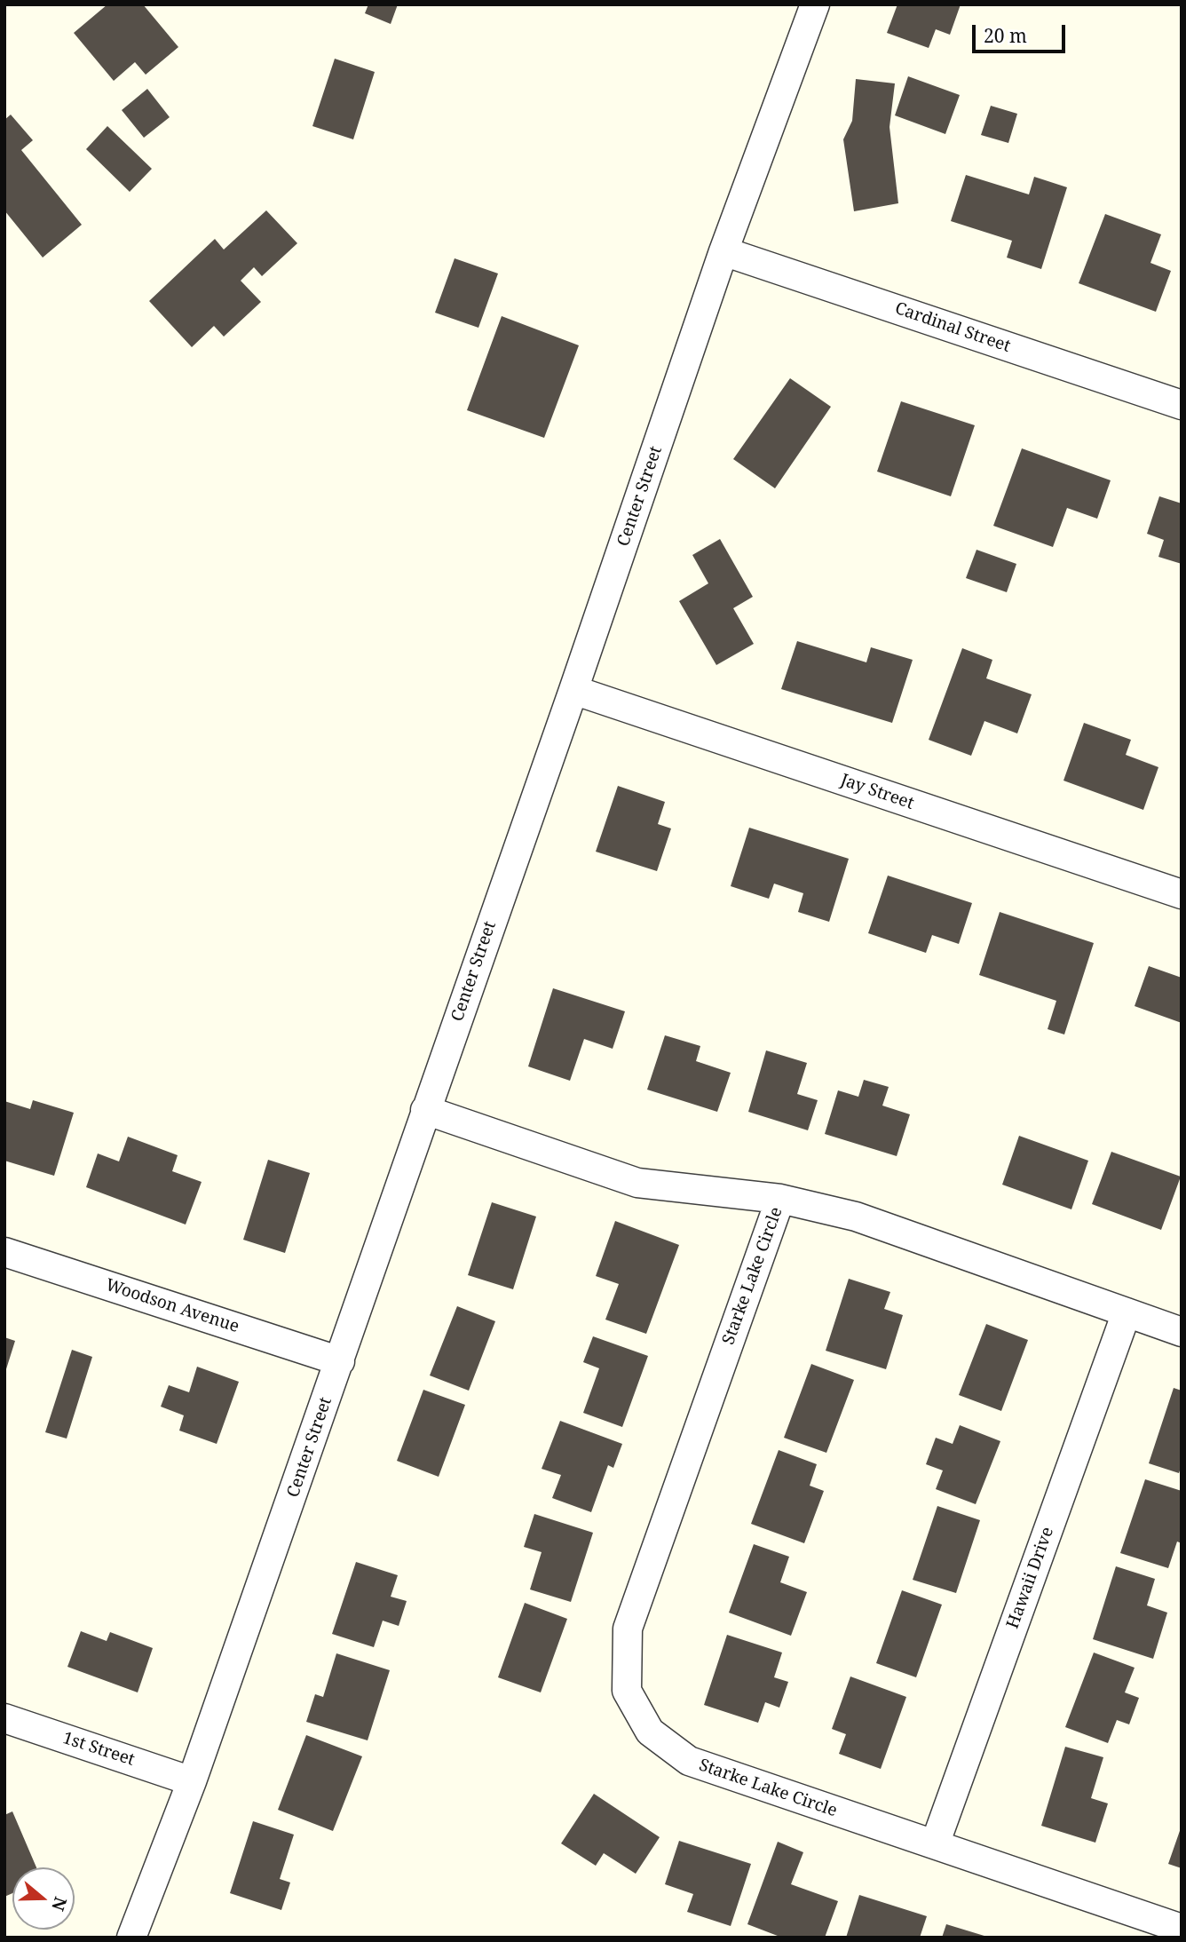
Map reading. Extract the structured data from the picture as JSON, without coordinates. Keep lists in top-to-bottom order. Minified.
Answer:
{"streets":{"street":["Cardinal Street","Center Street","Jay Street","Starke Lake Circle","Woodson Avenue","Hawaii Drive","1st Street"]},"crossings":[["Cardinal Street","Center Street"],["Center Street","Jay Street"],["Center Street","Starke Lake Circle"],["Center Street","Woodson Avenue"],["Center Street","1st Street"],["Starke Lake Circle","Hawaii Drive"]],"scale_bar":"20 m","north":"right"}
